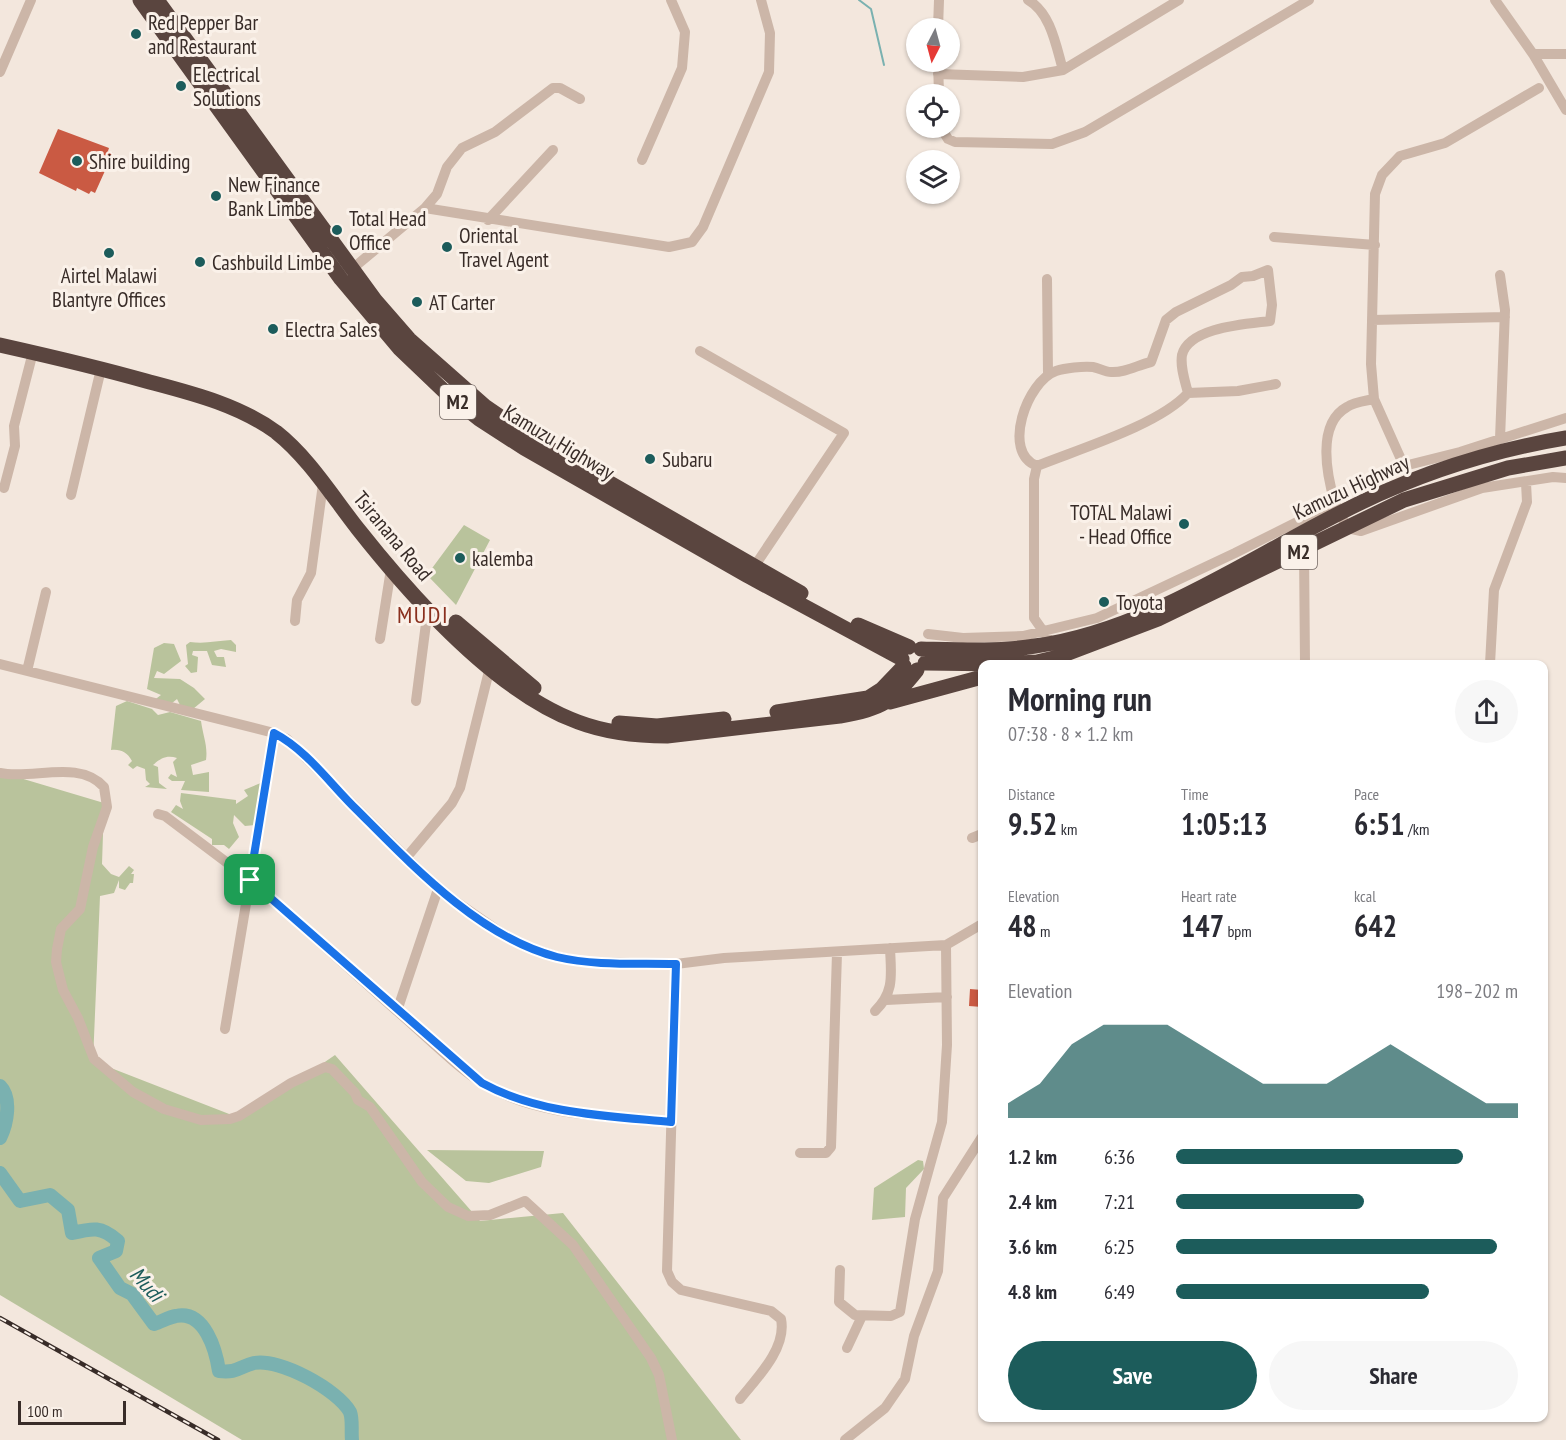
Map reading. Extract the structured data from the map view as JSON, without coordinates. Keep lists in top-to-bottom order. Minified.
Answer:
{"streets":{"highway":["M2","Kamuzu Highway","Tsiranana Road"]},"crossings":[["Kamuzu Highway","Tsiranana Road"]],"districts":["MUDI"],"water":["Mudi"],"places":["Red Pepper Bar and Restaurant","Electrical Solutions","Shire building","New Finance Bank Limbe","Total Head Office","Oriental Travel Agent","Airtel Malawi Blantyre Offices","Cashbuild Limbe","AT Carter","Electra Sales","Subaru","TOTAL Malawi - Head Office","kalemba","Toyota"],"scale_bar":"100 m","north":"bottom","page":{"heading":["Morning run","07:38 · 8 × 1.2 km"],"stats":[["Distance","9.52 km"],["Time","1:05:13"],["Pace","6:51 /km"],["Elevation","48 m"],["Heart rate","147 bpm"],["kcal","642"]],"chart":["Elevation","198–202 m"],"list":[{"name":"1.2 km","note":"6:36"},{"name":"2.4 km","note":"7:21"},{"name":"3.6 km","note":"6:25"},{"name":"4.8 km","note":"6:49"}],"buttons":["Save","Share"],"scale":"100 m"}}
